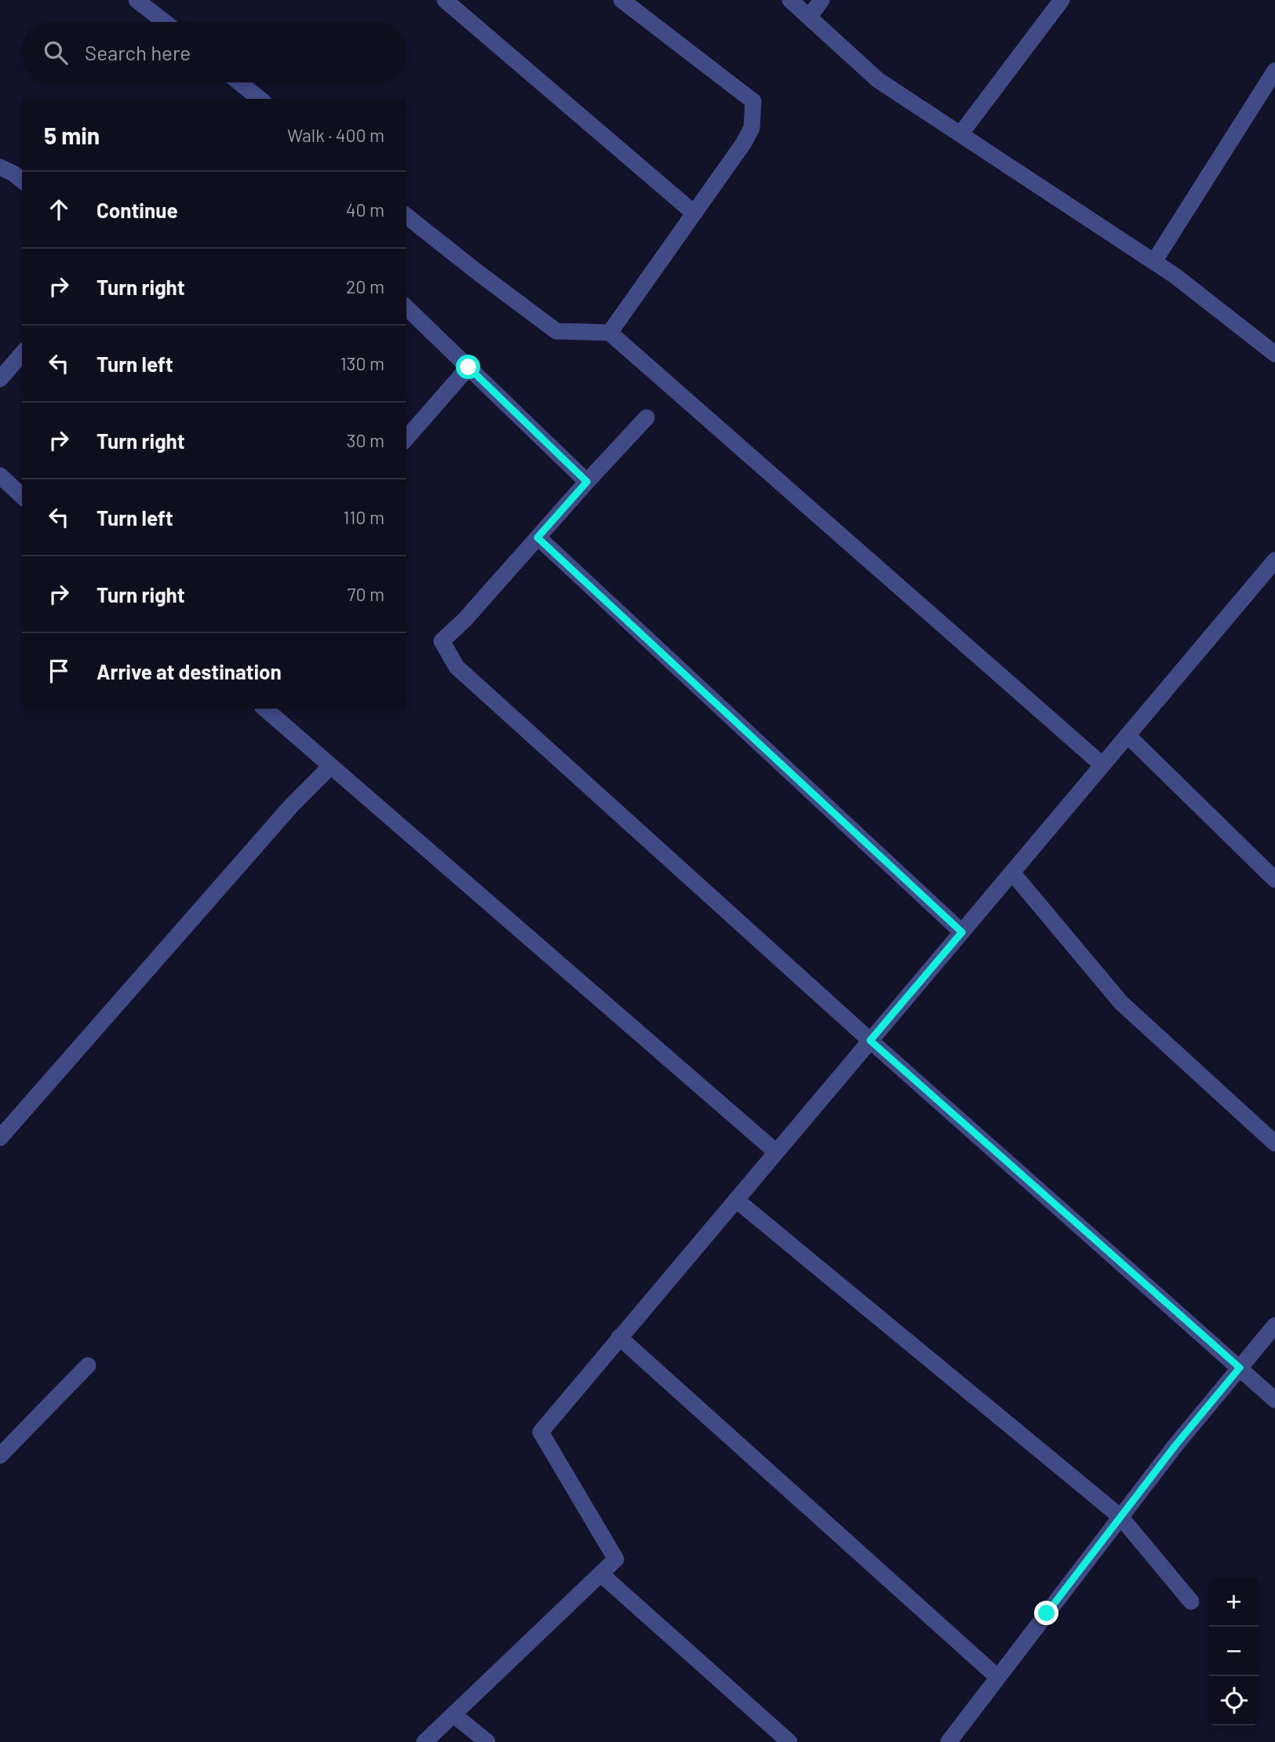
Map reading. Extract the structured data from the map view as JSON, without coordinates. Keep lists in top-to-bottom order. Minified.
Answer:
{"page":{"search":"Search here","heading":["5 min","Walk · 400 m"],"list":[["Continue","40 m"],["Turn right","20 m"],["Turn left","130 m"],["Turn right","30 m"],["Turn left","110 m"],["Turn right","70 m"],"Arrive at destination"],"map_buttons":["+","−"]}}
